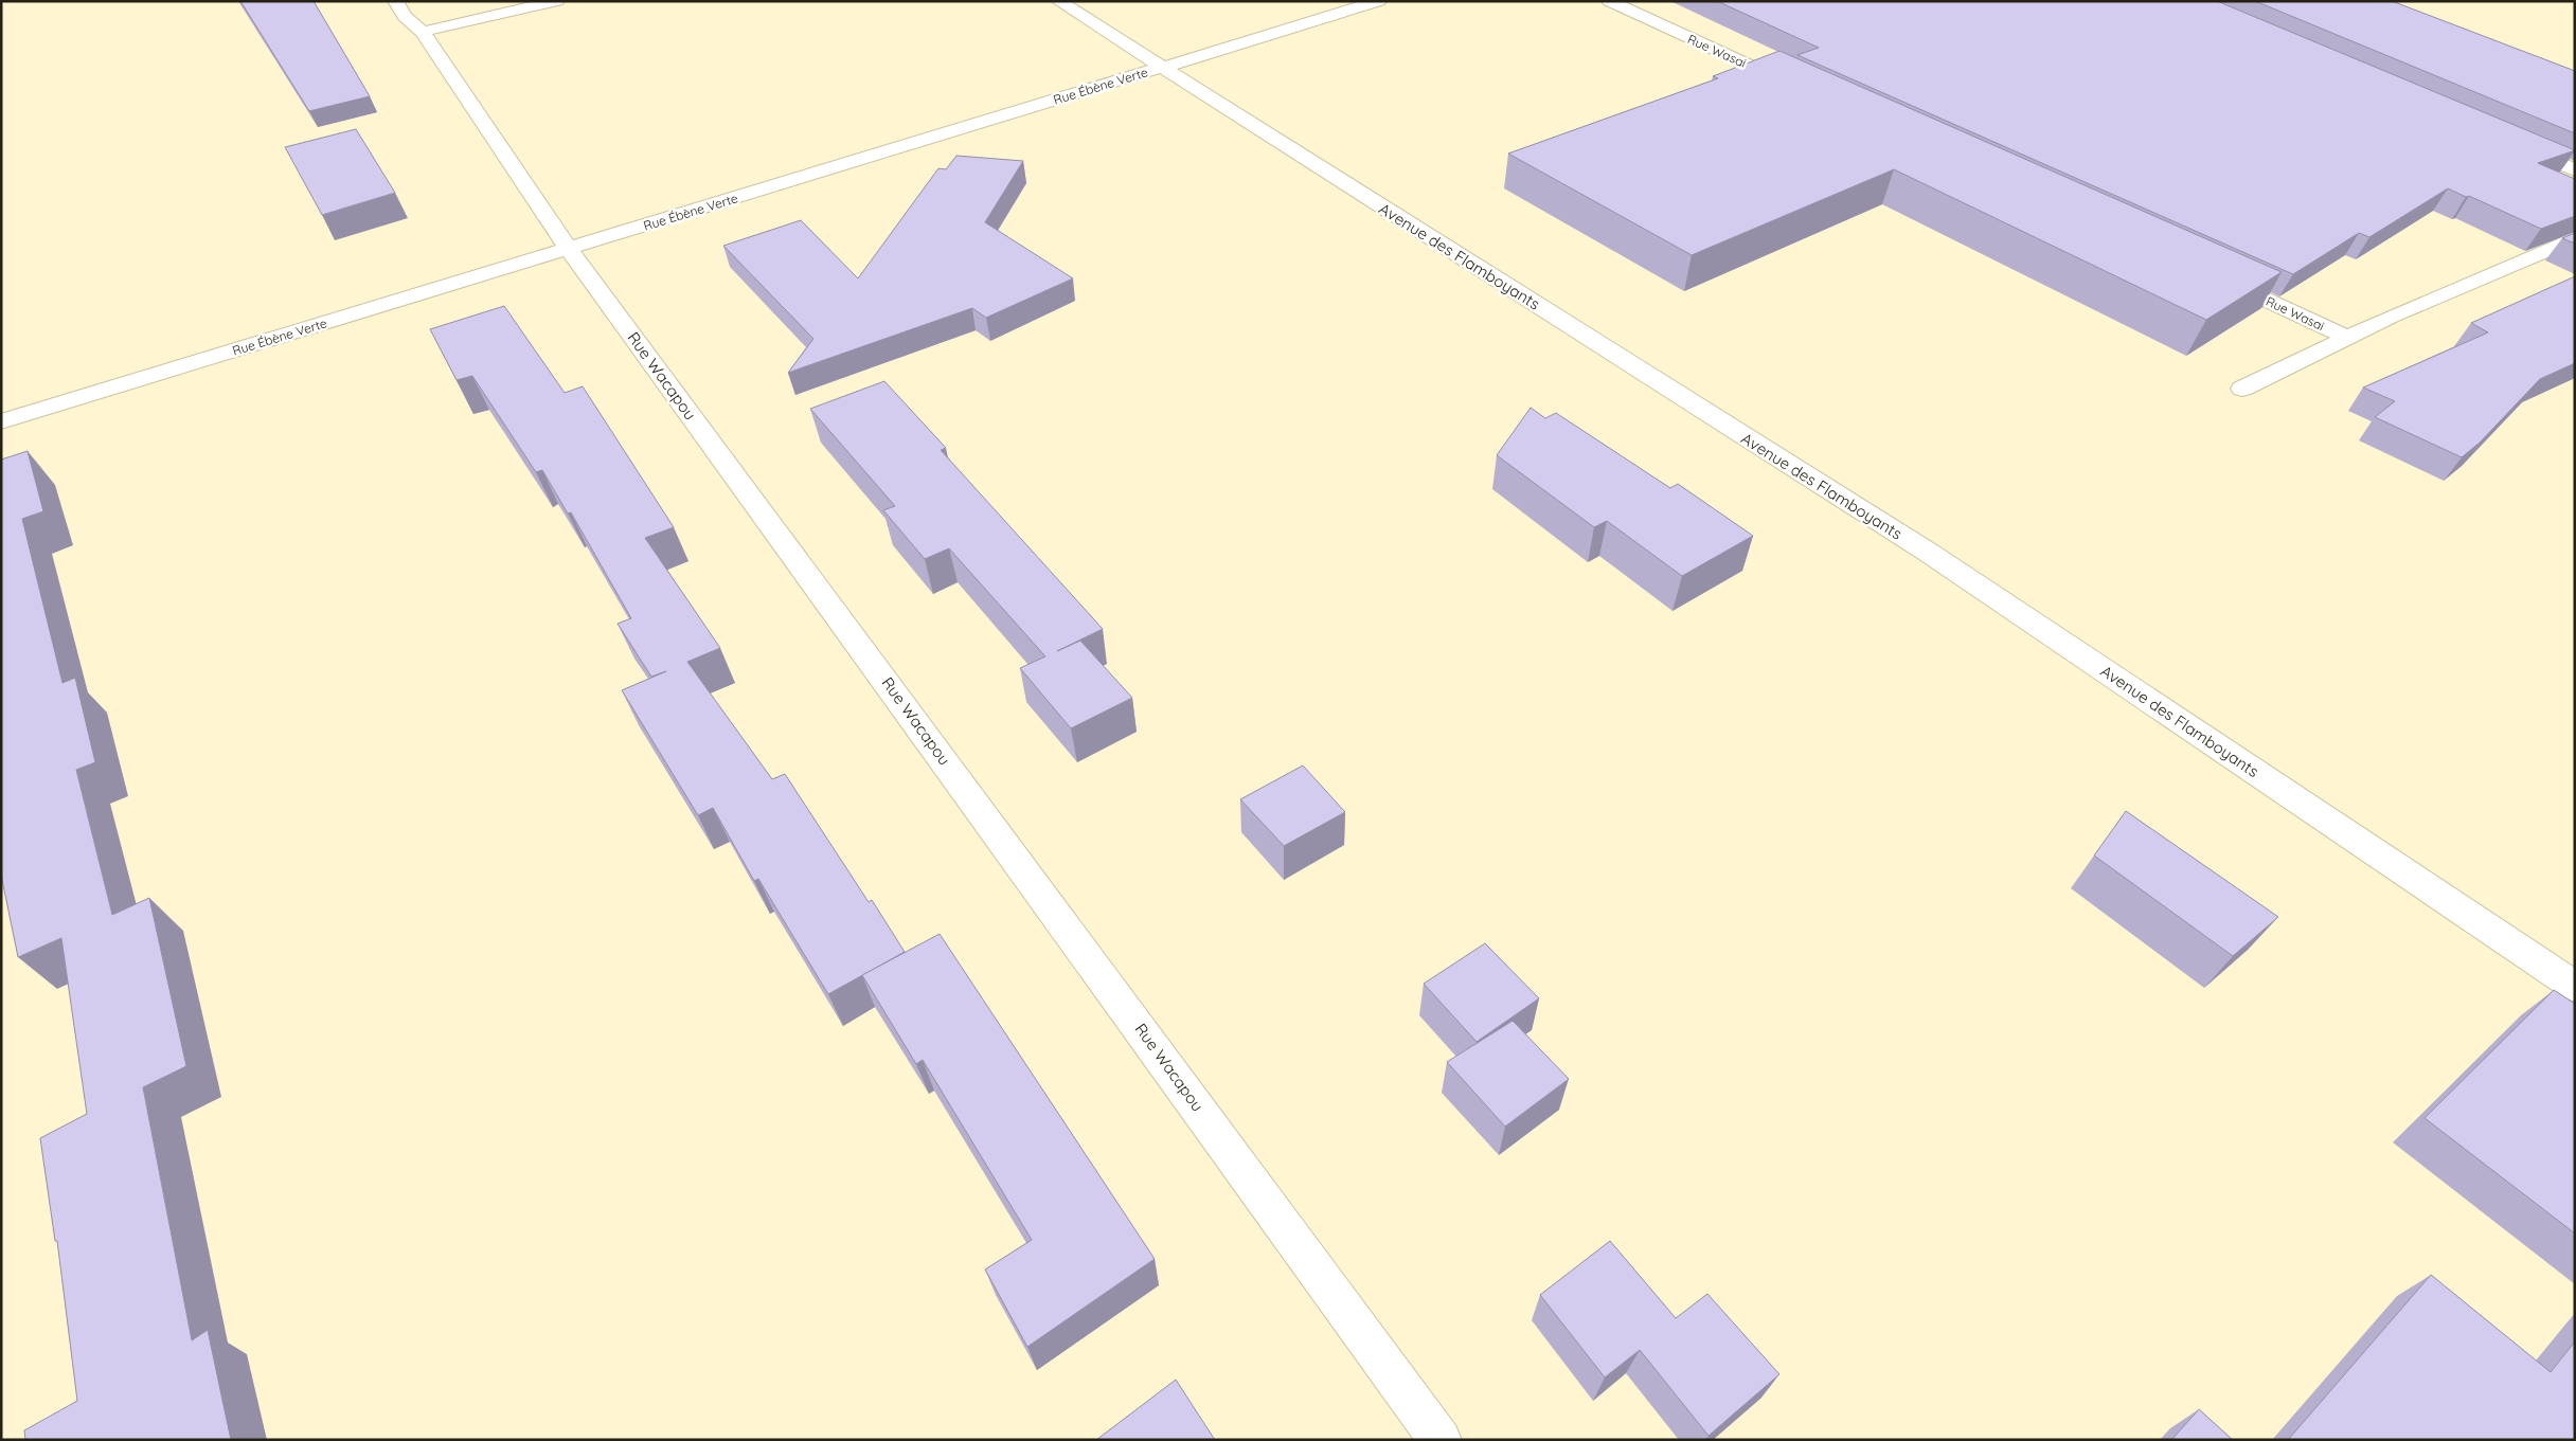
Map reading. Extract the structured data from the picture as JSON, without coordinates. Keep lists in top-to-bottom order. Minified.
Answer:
{"streets":{"street":["Rue Wasai","Rue Ébène Verte","Avenue des Flamboyants","Rue Wacapou"]},"crossings":[["Rue Ébène Verte","Avenue des Flamboyants"],["Rue Ébène Verte","Rue Wacapou"]]}
